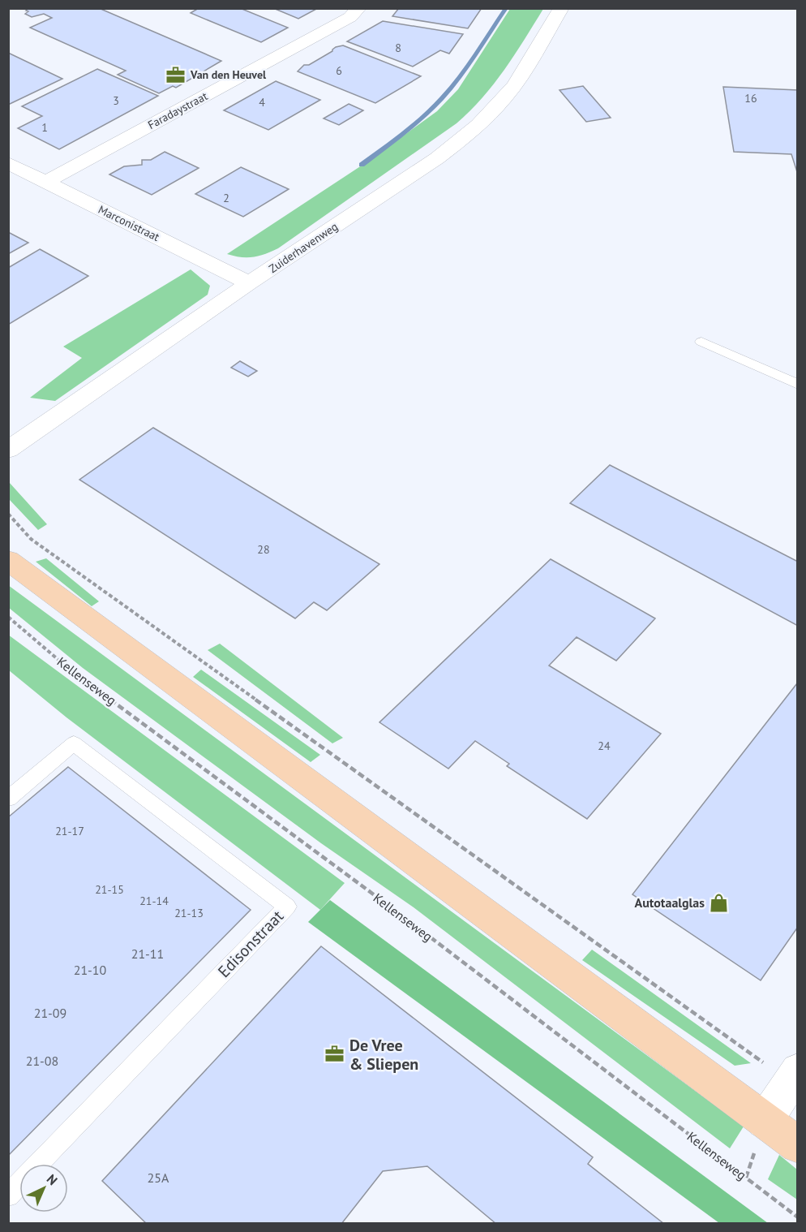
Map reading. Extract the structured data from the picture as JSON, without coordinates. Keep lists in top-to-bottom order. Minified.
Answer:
{"streets":{"street":["Faradaystraat","Marconistraat","Zuiderhavenweg"],"lane":["Edisonstraat"],"path":["Kellenseweg"]},"crossings":[["Faradaystraat","Marconistraat"],["Marconistraat","Zuiderhavenweg"]],"places":{"office":["Van den Heuvel","De Vree & Sliepen"],"shop":["Autotaalglas"]},"house_numbers":["8","6","16","3","4","1","2","28","24","21-17","21-15","21-14","21-13","21-11","21-10","21-09","21-08","25A"],"north":"top right"}
